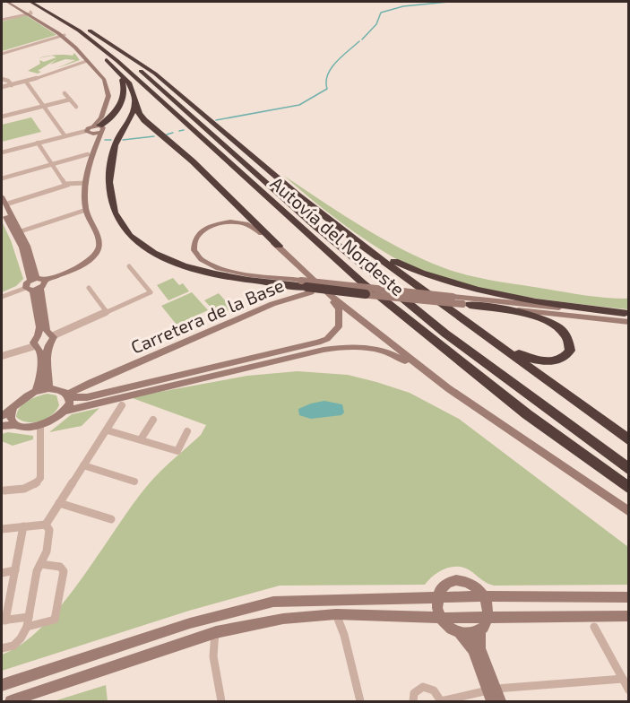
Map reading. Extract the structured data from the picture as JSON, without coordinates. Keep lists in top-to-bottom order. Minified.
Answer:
{"streets":{"highway":["Autovía del Nordeste"],"street":["Carretera de la Base"]}}
